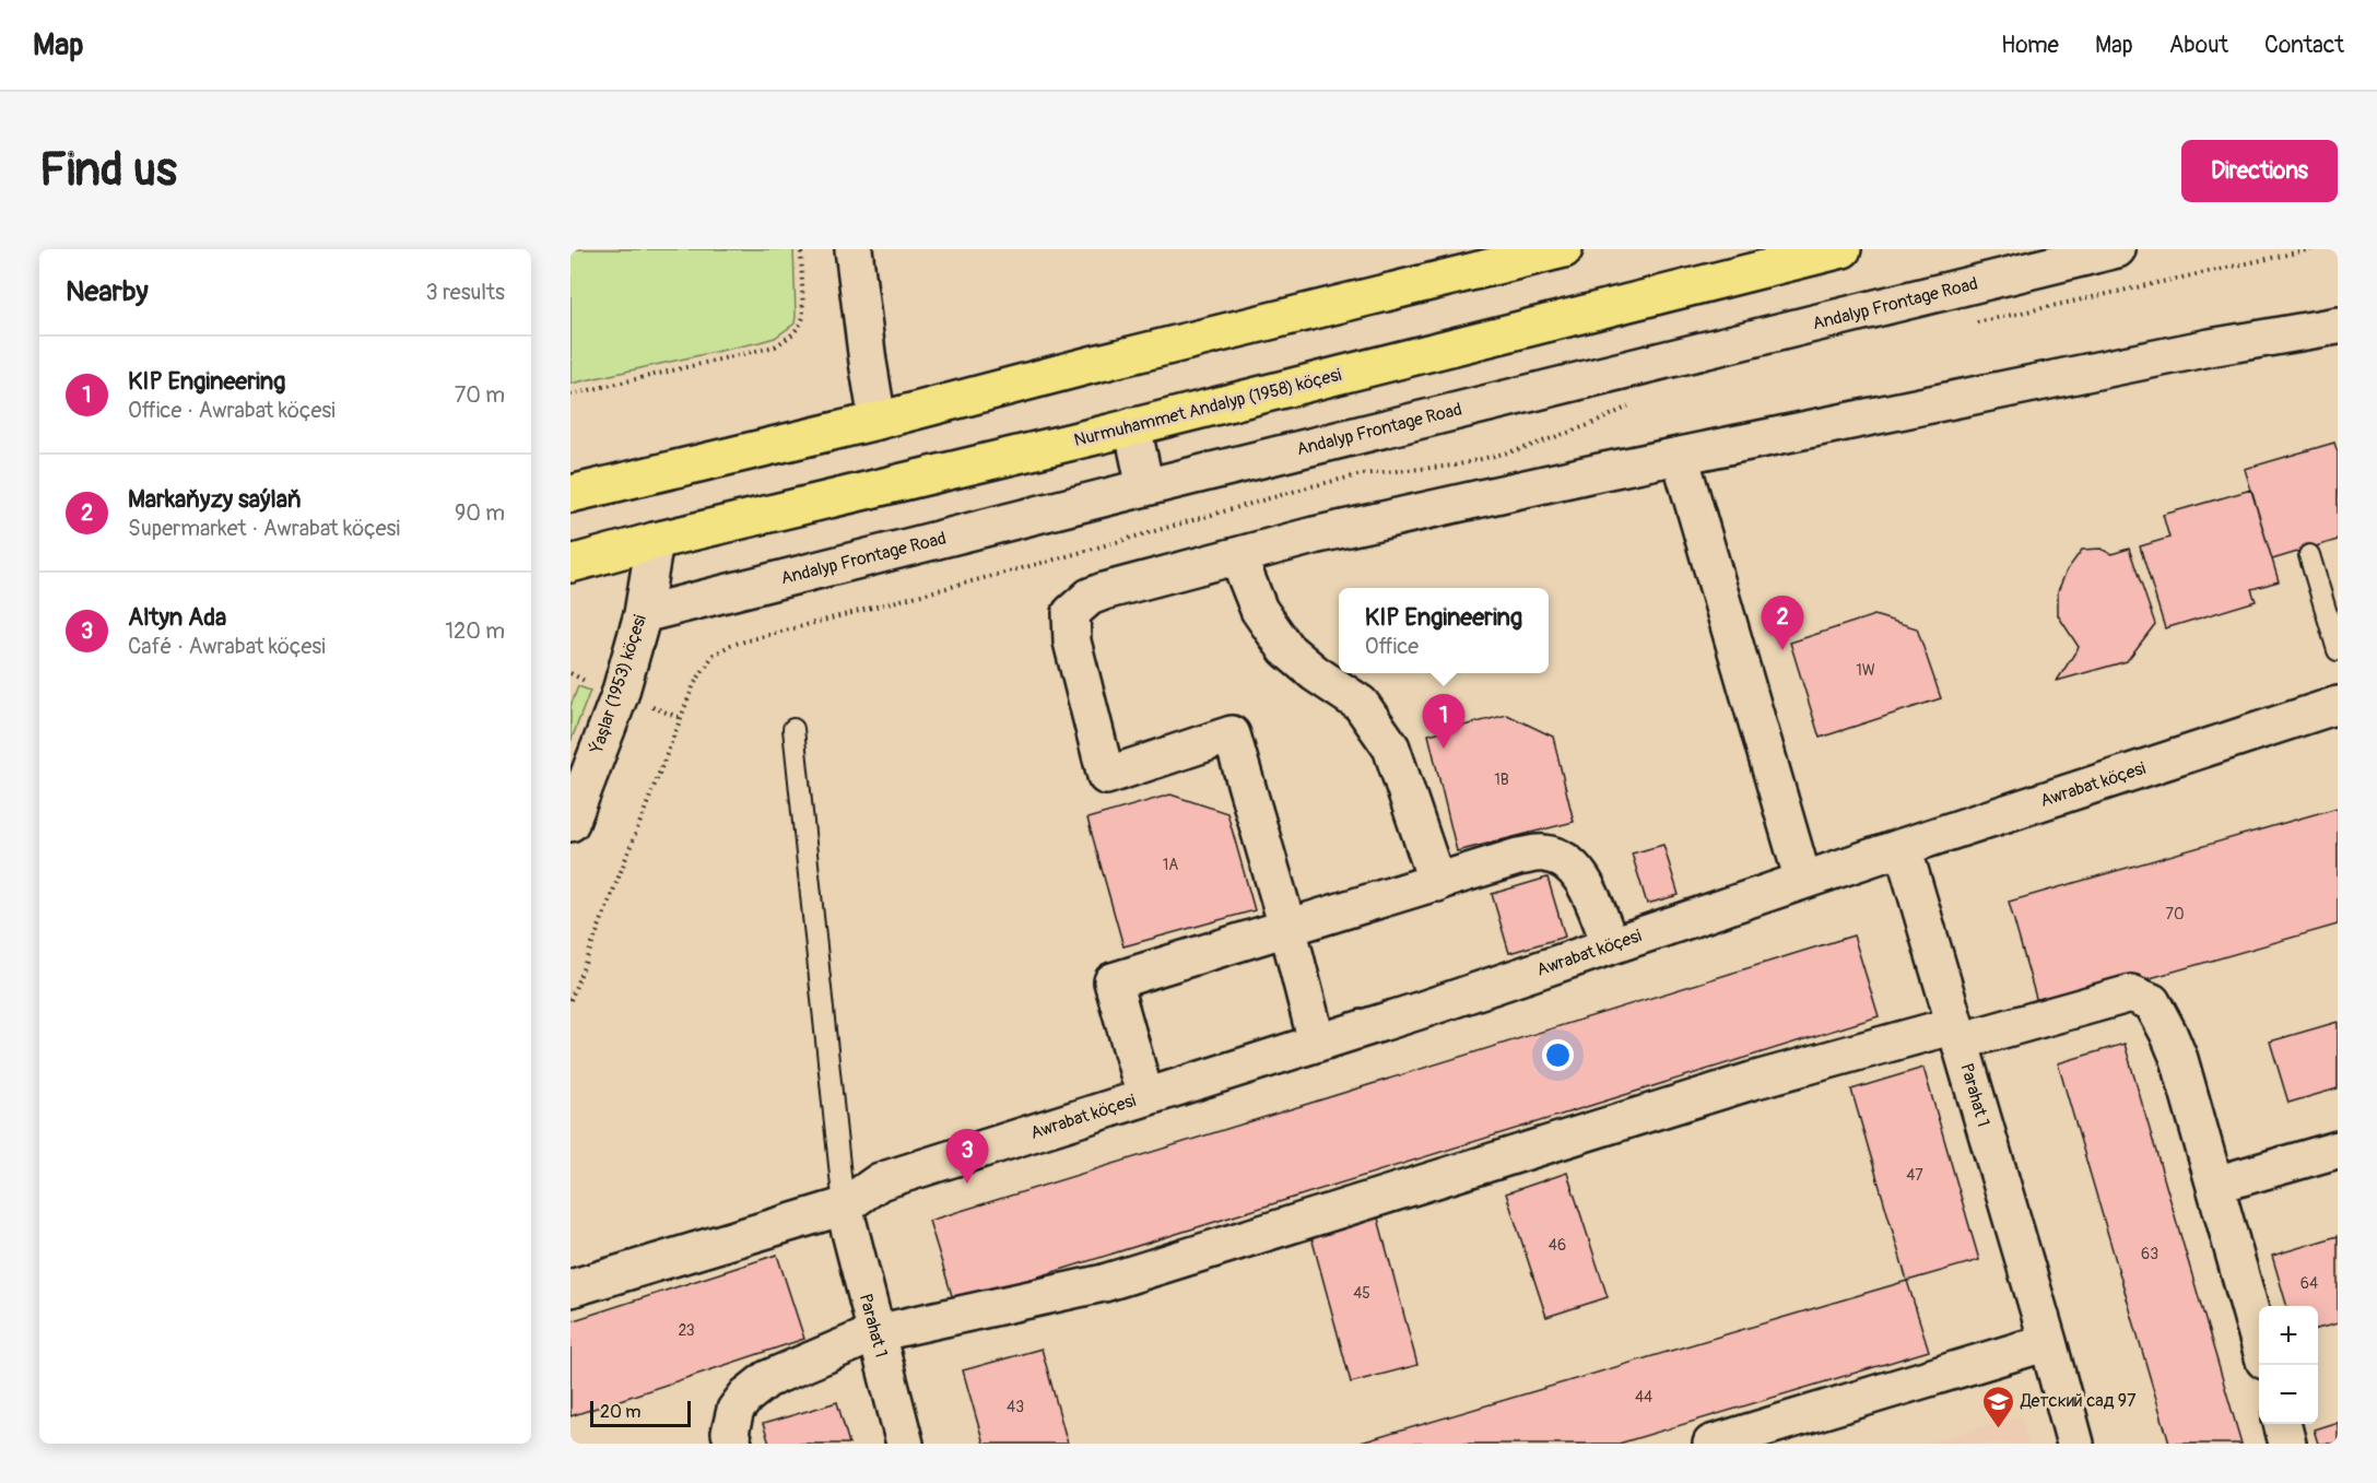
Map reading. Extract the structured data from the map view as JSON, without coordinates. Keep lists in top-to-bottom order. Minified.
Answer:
{"streets":{"main road":["Nurmuhammet Andalyp (1958) köçesi"],"street":["Andalyp Frontage Road","Ýaşlar (1953) köçesi","Awrabat köçesi","Parahat 1"]},"crossings":[["Andalyp Frontage Road","Ýaşlar (1953) köçesi"],["Nurmuhammet Andalyp (1958) köçesi","Ýaşlar (1953) köçesi"],["Awrabat köçesi","Parahat 1"]],"places":{"school or university":["Детский сад 97"]},"house_numbers":["1W","1B","1A","70","47","46","63","64","45","23","44","43"],"scale_bar":"20 m","page":{"header":"Map","nav":["Home","Map","About","Contact"],"buttons":"Directions","title":"Find us","heading":["Nearby","3 results"],"list":[{"mark":"1","name":"KIP Engineering","note":"Office · Awrabat köçesi","value":"70 m"},{"mark":"2","name":"Markaňyzy saýlaň","note":"Supermarket · Awrabat köçesi","value":"90 m"},{"mark":"3","name":"Altyn Ada","note":"Café · Awrabat köçesi","value":"120 m"}],"popup":["KIP Engineering","Office"],"pins":["2","1","3"],"map_buttons":["+","−"],"scale":"20 m"}}
